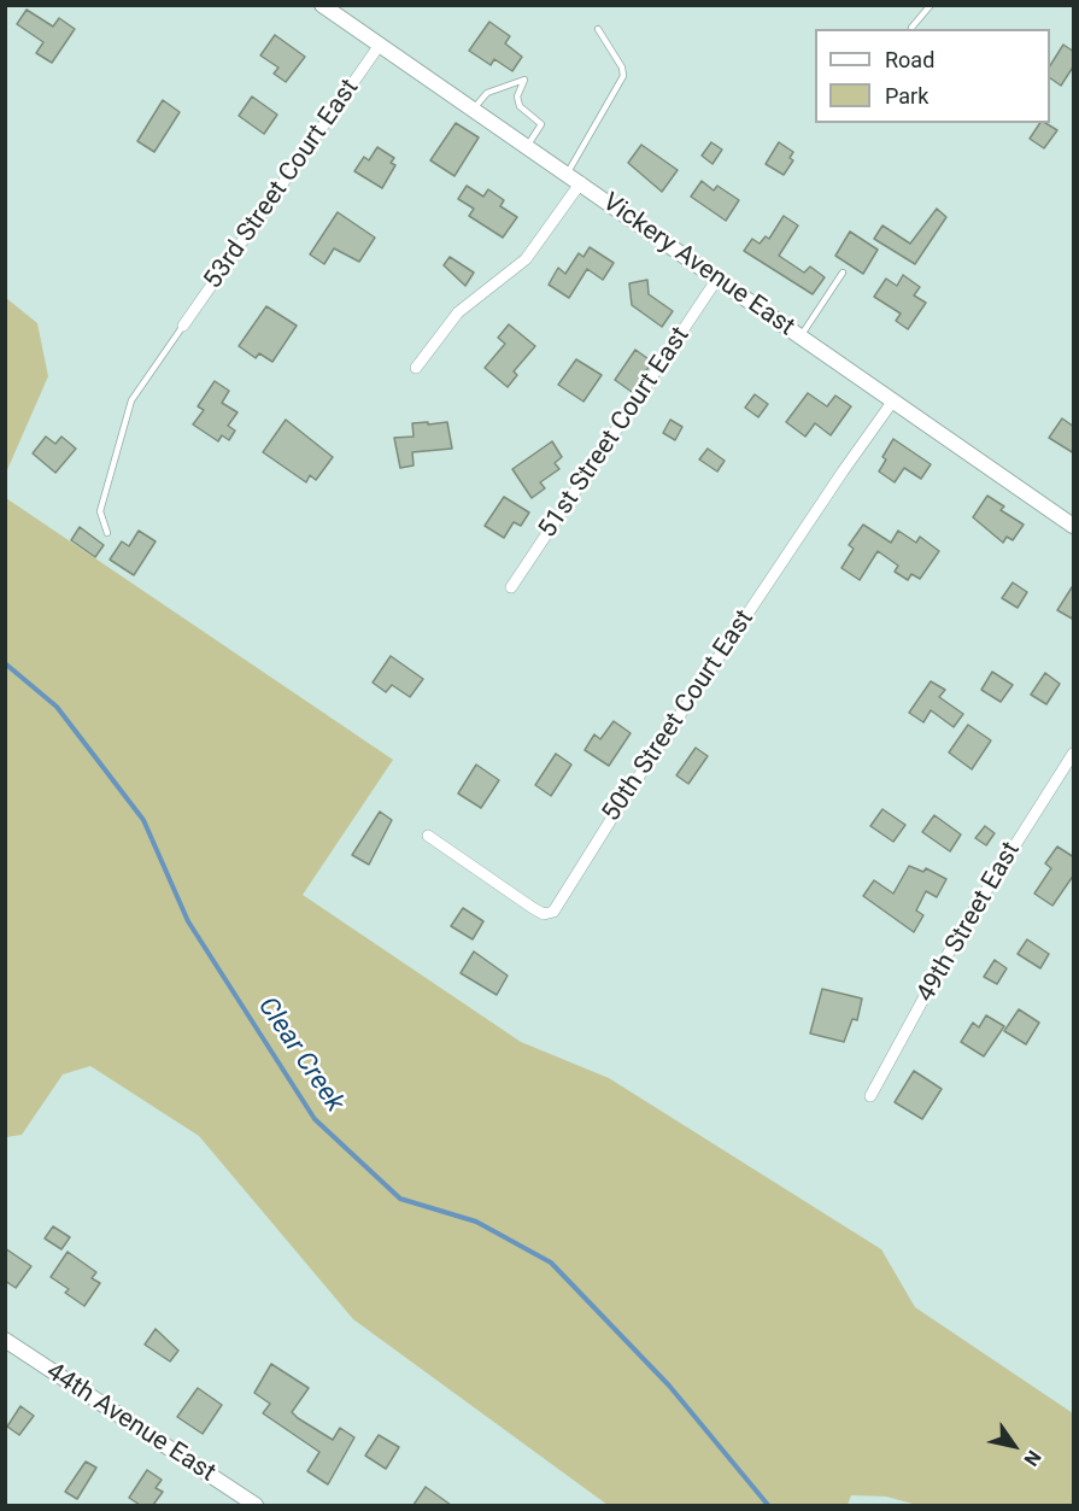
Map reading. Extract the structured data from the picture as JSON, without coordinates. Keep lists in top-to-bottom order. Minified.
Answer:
{"streets":{"street":["53rd Street Court East","Vickery Avenue East","51st Street Court East","50th Street Court East","49th Street East","44th Avenue East"]},"crossings":[["53rd Street Court East","Vickery Avenue East"],["Vickery Avenue East","51st Street Court East"],["Vickery Avenue East","50th Street Court East"]],"water":["Clear Creek"],"legend":["Road","Park"],"north":"bottom right"}
